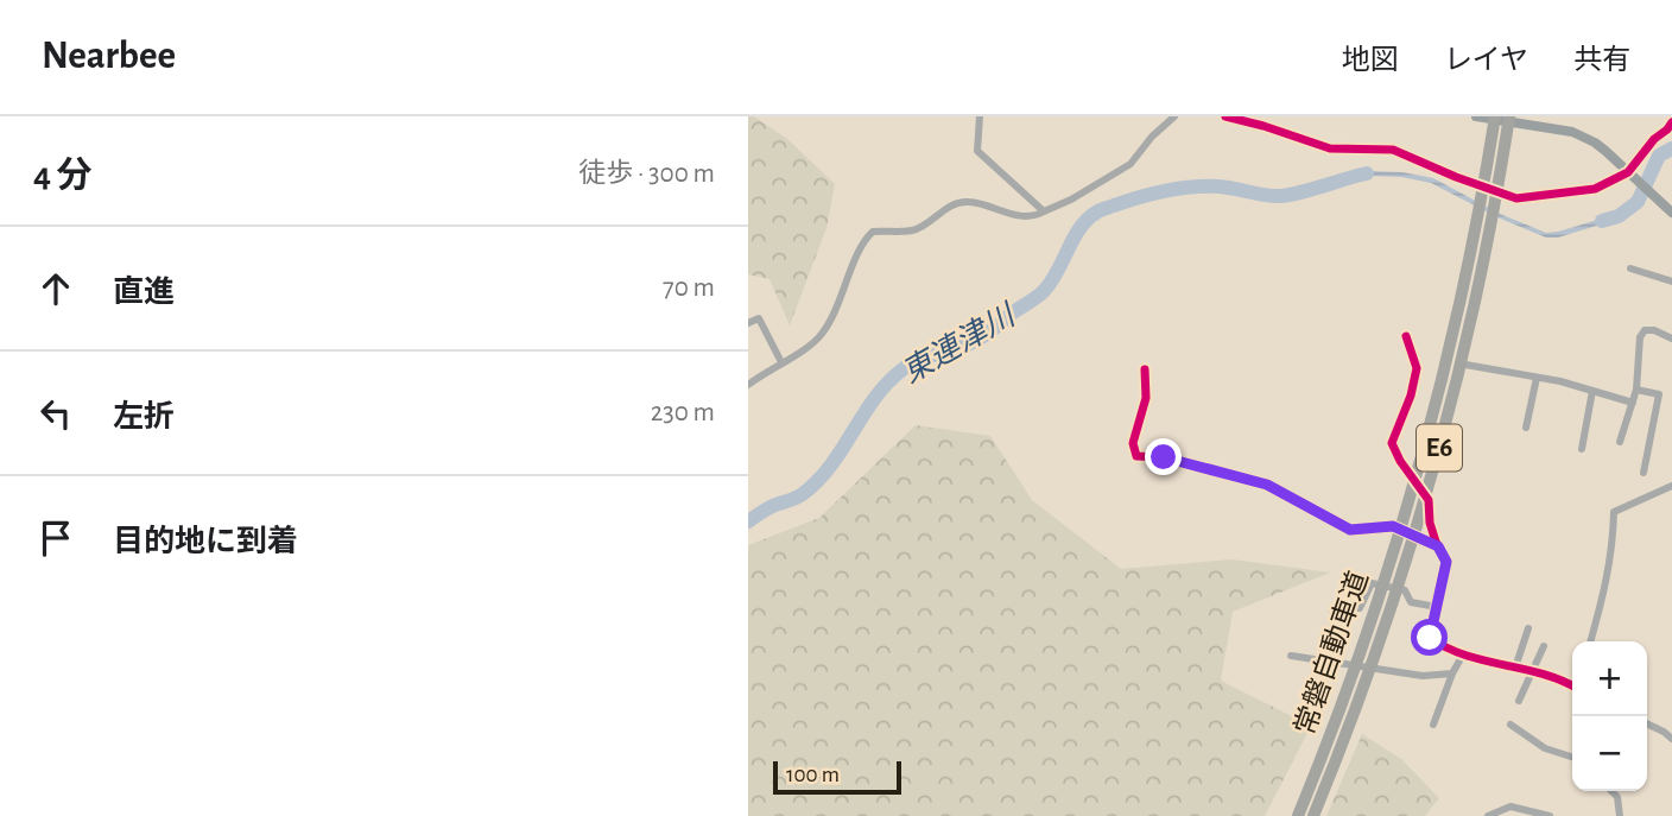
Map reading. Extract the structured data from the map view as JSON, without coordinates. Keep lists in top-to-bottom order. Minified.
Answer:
{"streets":{"highway":["E6","常磐自動車道"]},"water":["東連津川"],"scale_bar":"100 m","page":{"header":"Nearbee","nav":["地図","レイヤ","共有"],"heading":["4 分","徒歩 · 300 m"],"list":[["直進","70 m"],["左折","230 m"],"目的地に到着"],"map_buttons":["+","−"],"scale":"100 m"}}
